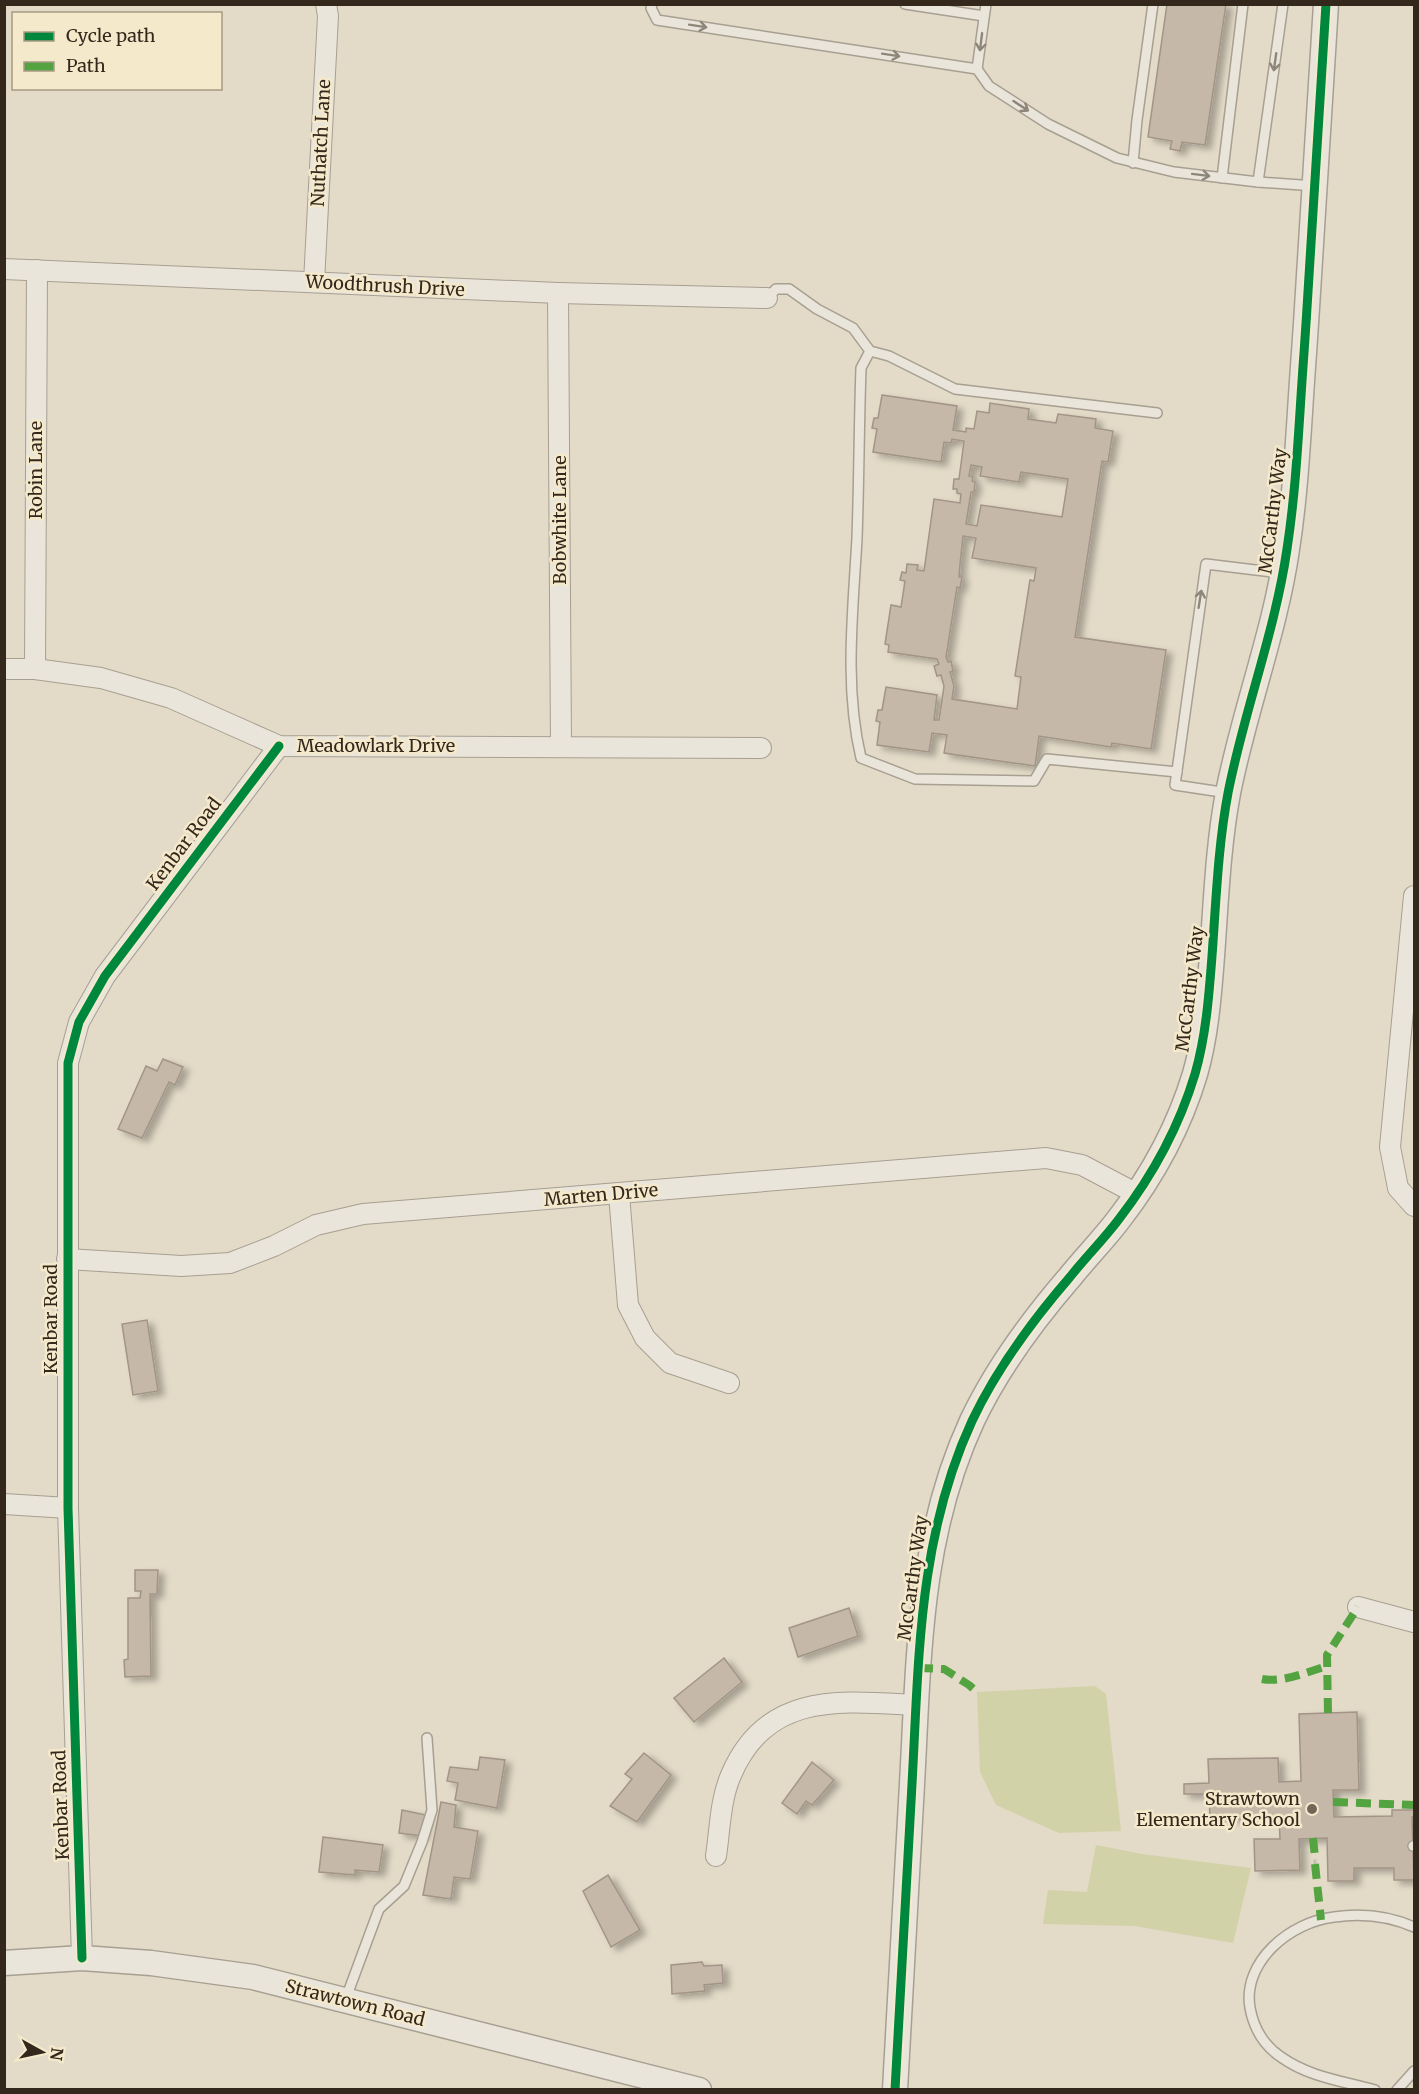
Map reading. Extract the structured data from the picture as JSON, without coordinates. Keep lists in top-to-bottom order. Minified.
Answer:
{"streets":{"street":["Nuthatch Lane","Woodthrush Drive","Robin Lane","McCarthy Way","Bobwhite Lane","Meadowlark Drive","Kenbar Road","Marten Drive","Strawtown Road"]},"crossings":[["Nuthatch Lane","Woodthrush Drive"],["Woodthrush Drive","Robin Lane"],["Woodthrush Drive","Bobwhite Lane"],["Robin Lane","Meadowlark Drive"],["McCarthy Way","Marten Drive"],["Bobwhite Lane","Meadowlark Drive"],["Meadowlark Drive","Kenbar Road"],["Kenbar Road","Marten Drive"],["Kenbar Road","Strawtown Road"]],"places":["Strawtown Elementary School"],"legend":["Cycle path","Path"],"north":"right"}
